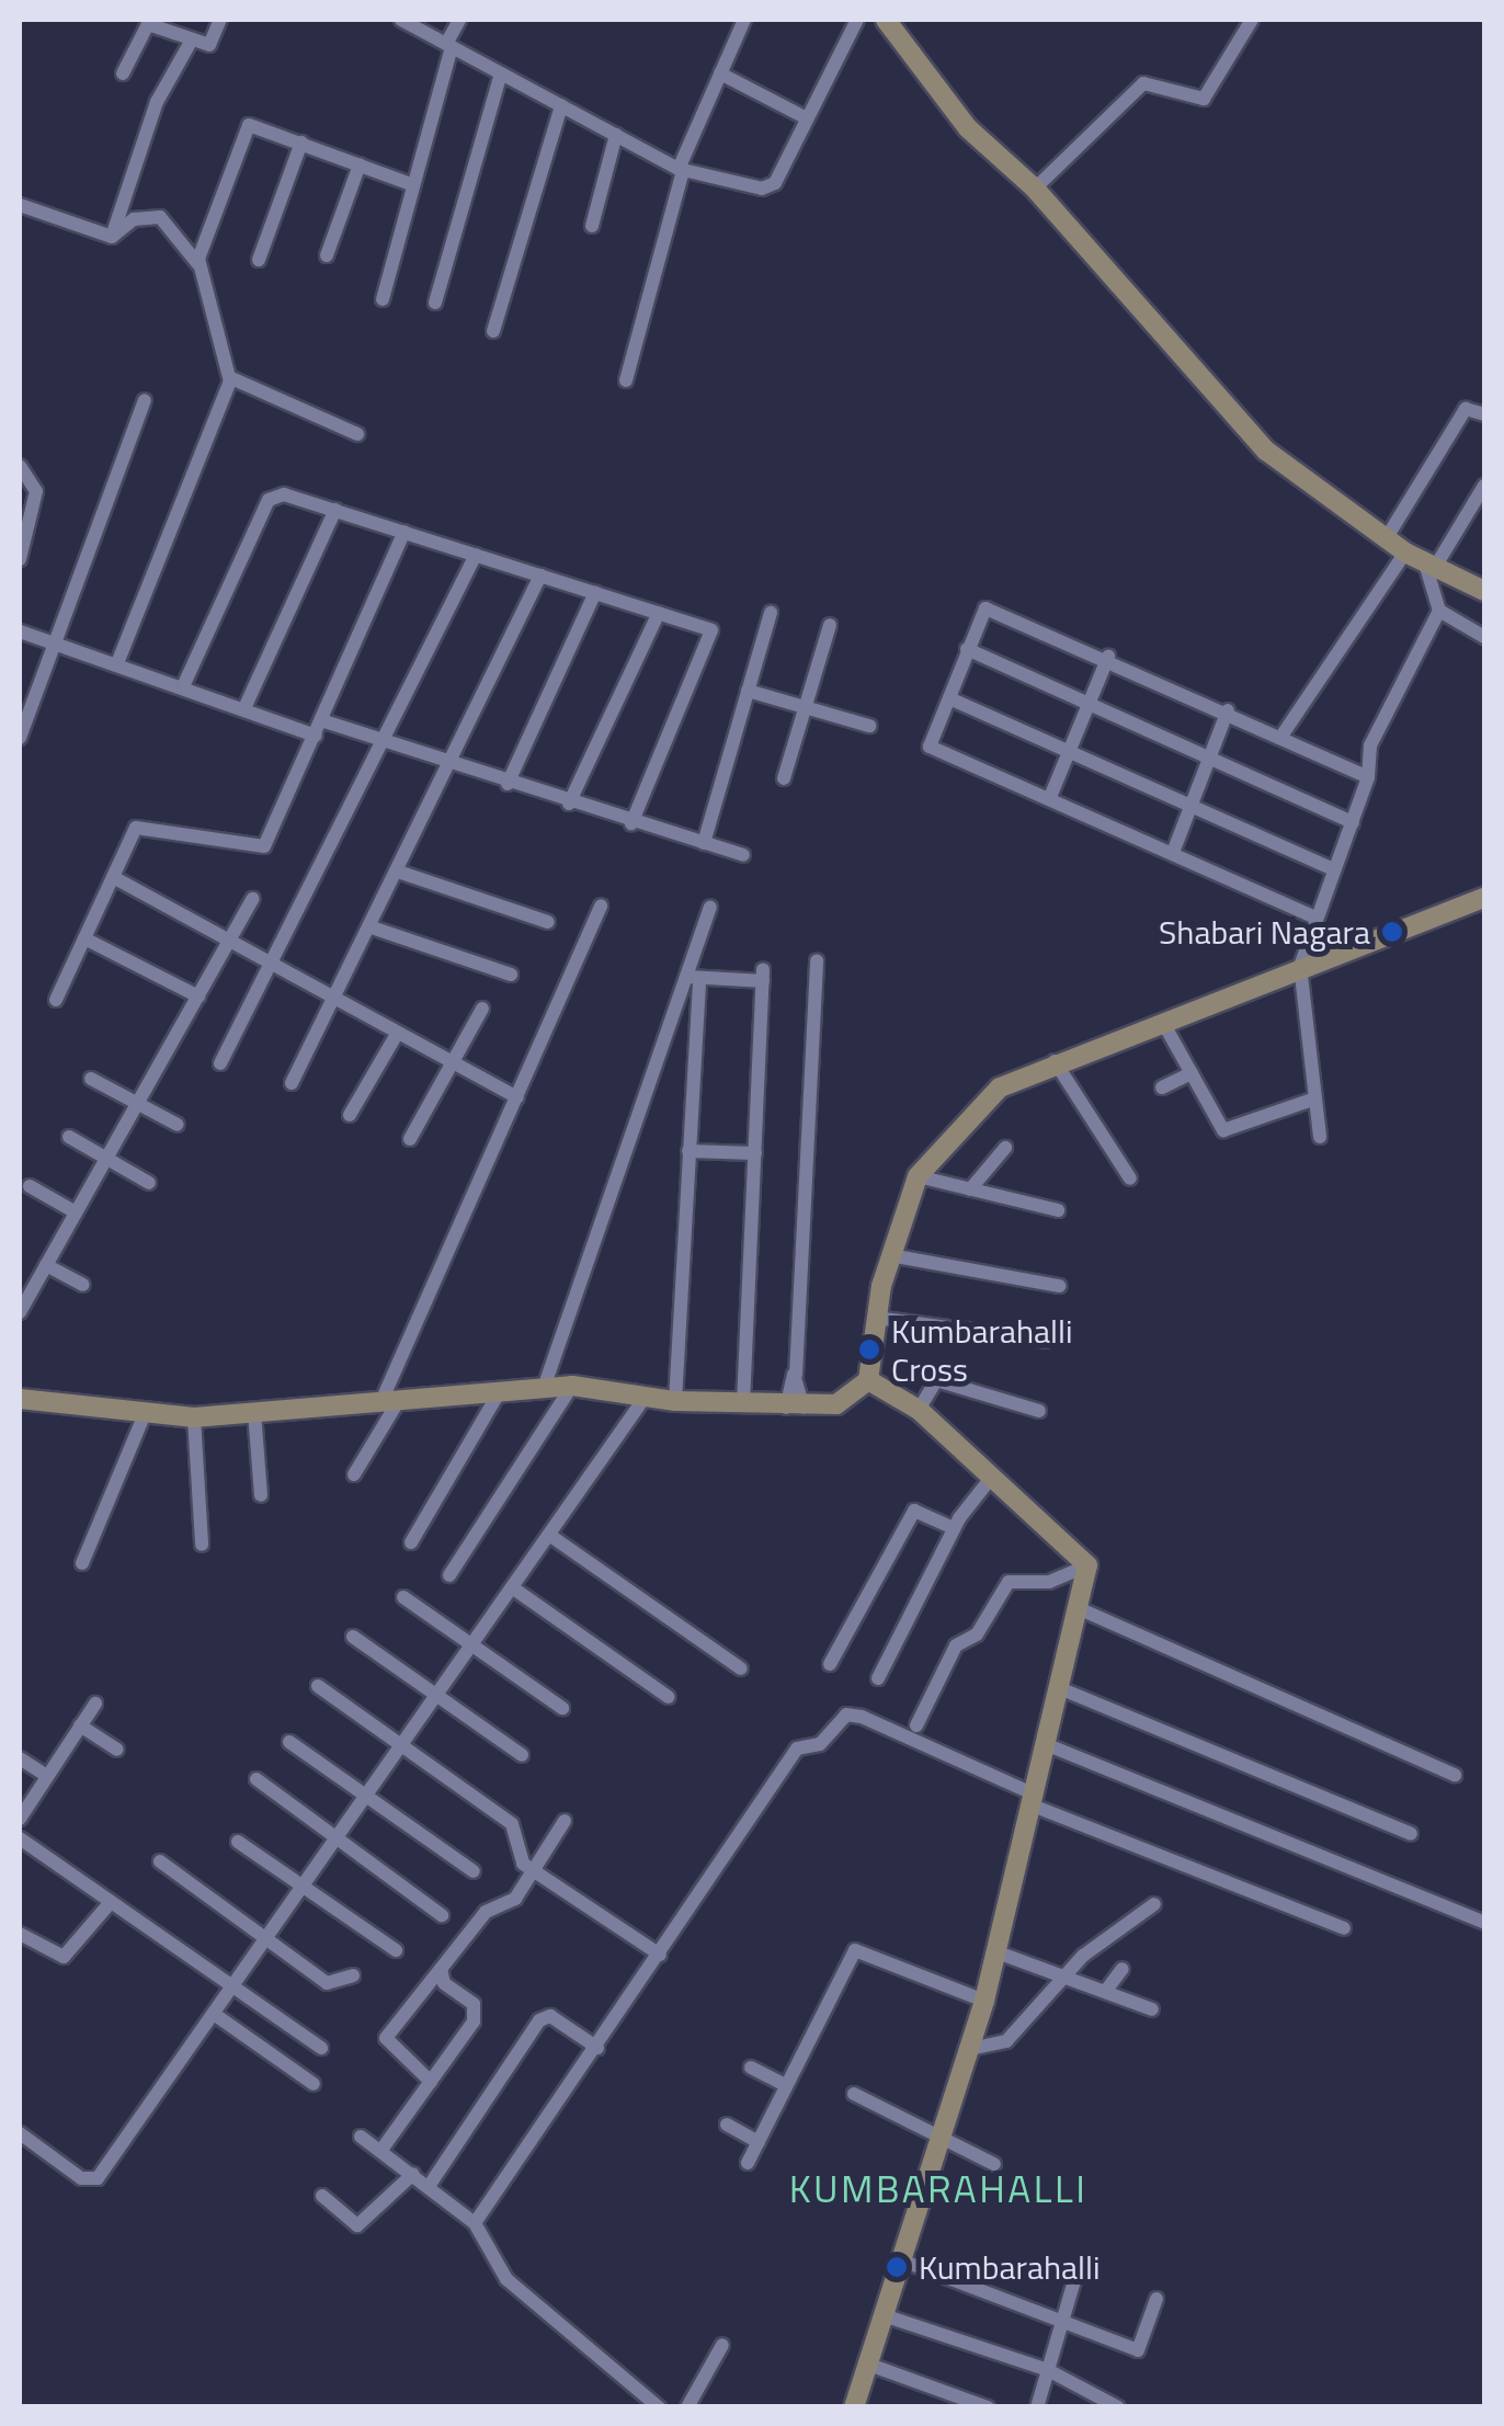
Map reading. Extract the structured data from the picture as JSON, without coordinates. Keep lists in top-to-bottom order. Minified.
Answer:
{"districts":["KUMBARAHALLI"],"places":["Shabari Nagara","Kumbarahalli Cross","Kumbarahalli"]}
